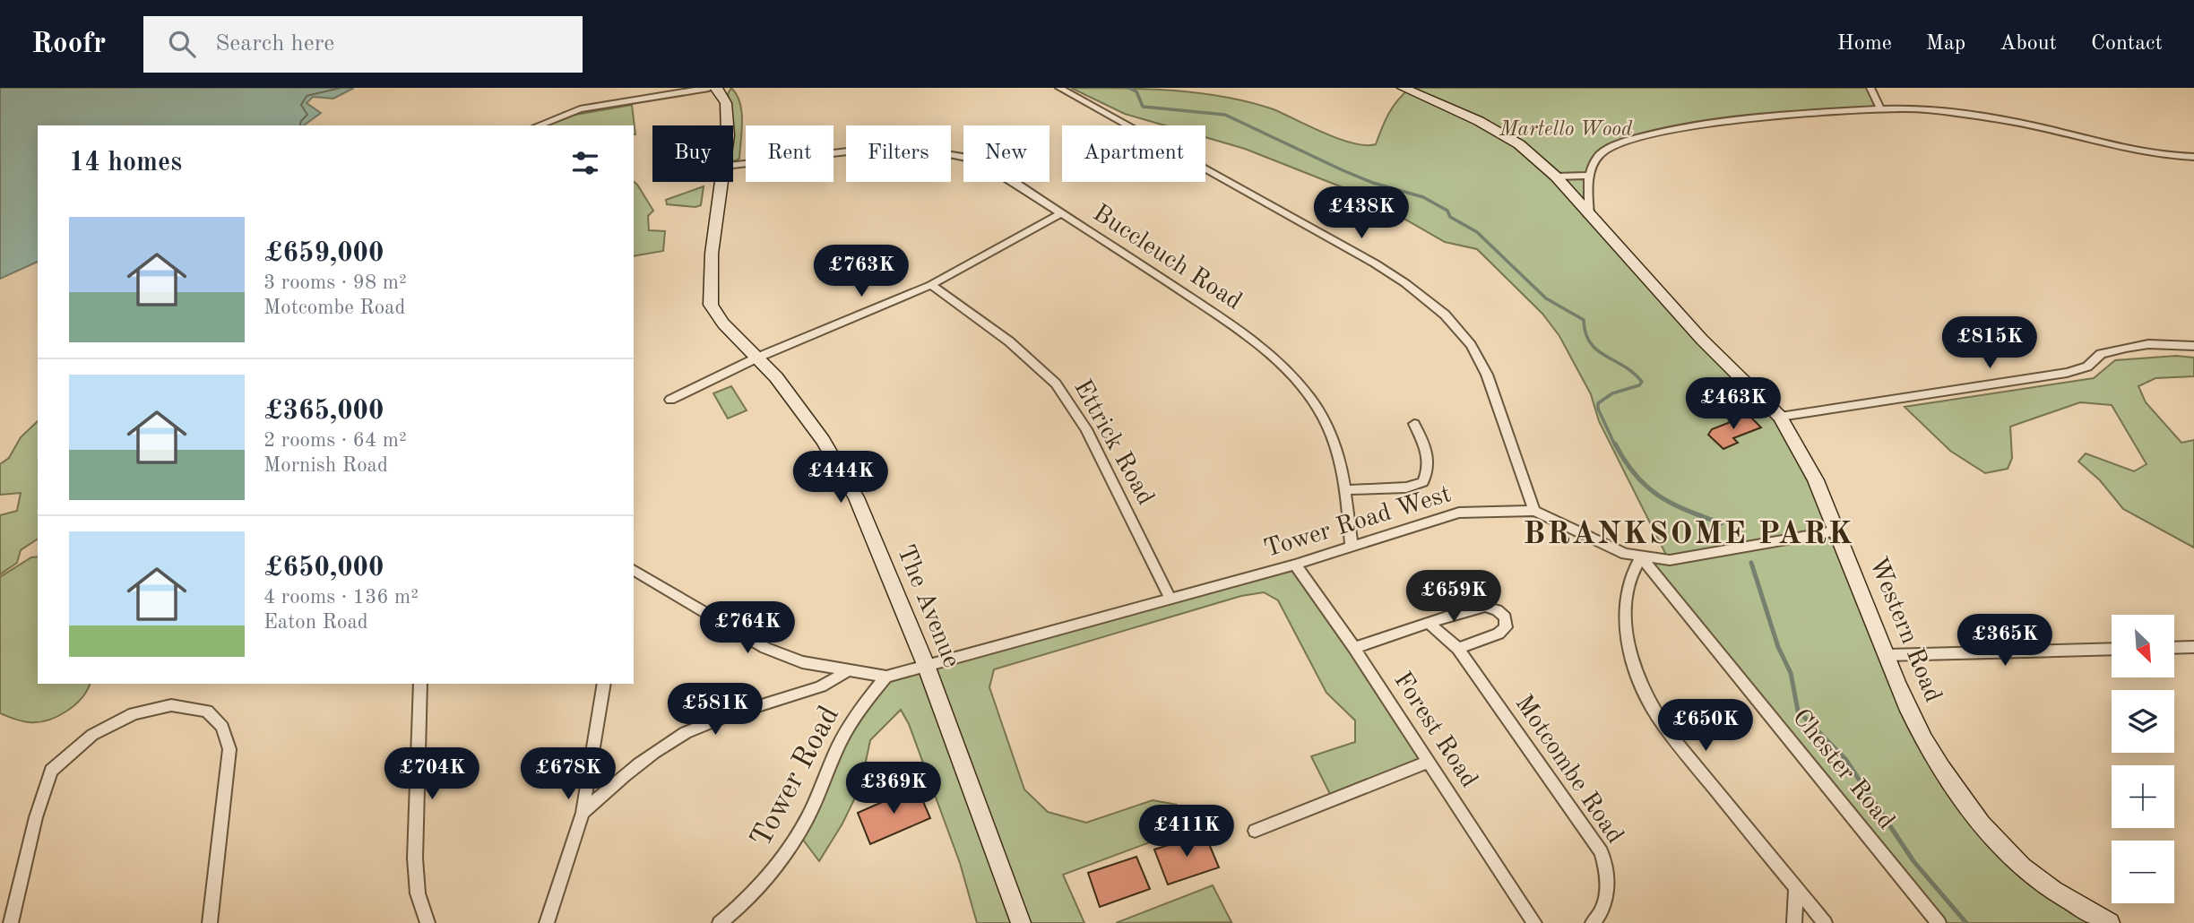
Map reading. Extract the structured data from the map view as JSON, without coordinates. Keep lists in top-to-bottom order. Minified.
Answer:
{"streets":{"main road":["The Avenue","Western Road"],"street":["Buccleuch Road","Ettrick Road","Tower Road West","Forest Road","Motcombe Road","Chester Road","Tower Road"]},"crossings":[["Buccleuch Road","Tower Road West"],["Ettrick Road","Tower Road West"],["Tower Road West","The Avenue"],["Tower Road West","Western Road"],["Tower Road West","Forest Road"],["Tower Road West","Chester Road"],["Tower Road West","Tower Road"]],"districts":["BRANKSOME PARK"],"parks":["Martello Wood"],"north":"bottom right","page":{"header":"Roofr","search":"Search here","nav":["Home","Map","About","Contact"],"chip":["Buy","Rent","Filters","New","Apartment"],"heading":"14 homes","price":["£438K","£763K","£815K","£463K","£444K","£659K","£764K","£365K","£581K","£650K","£704K","£678K","£369K","£411K"],"list":[{"name":"£659,000","note":"3 rooms · 98 m² · Motcombe Road"},{"name":"£365,000","note":"2 rooms · 64 m² · Mornish Road"},{"name":"£650,000","note":"4 rooms · 136 m² · Eaton Road"}],"map_buttons":["+","−"]}}
